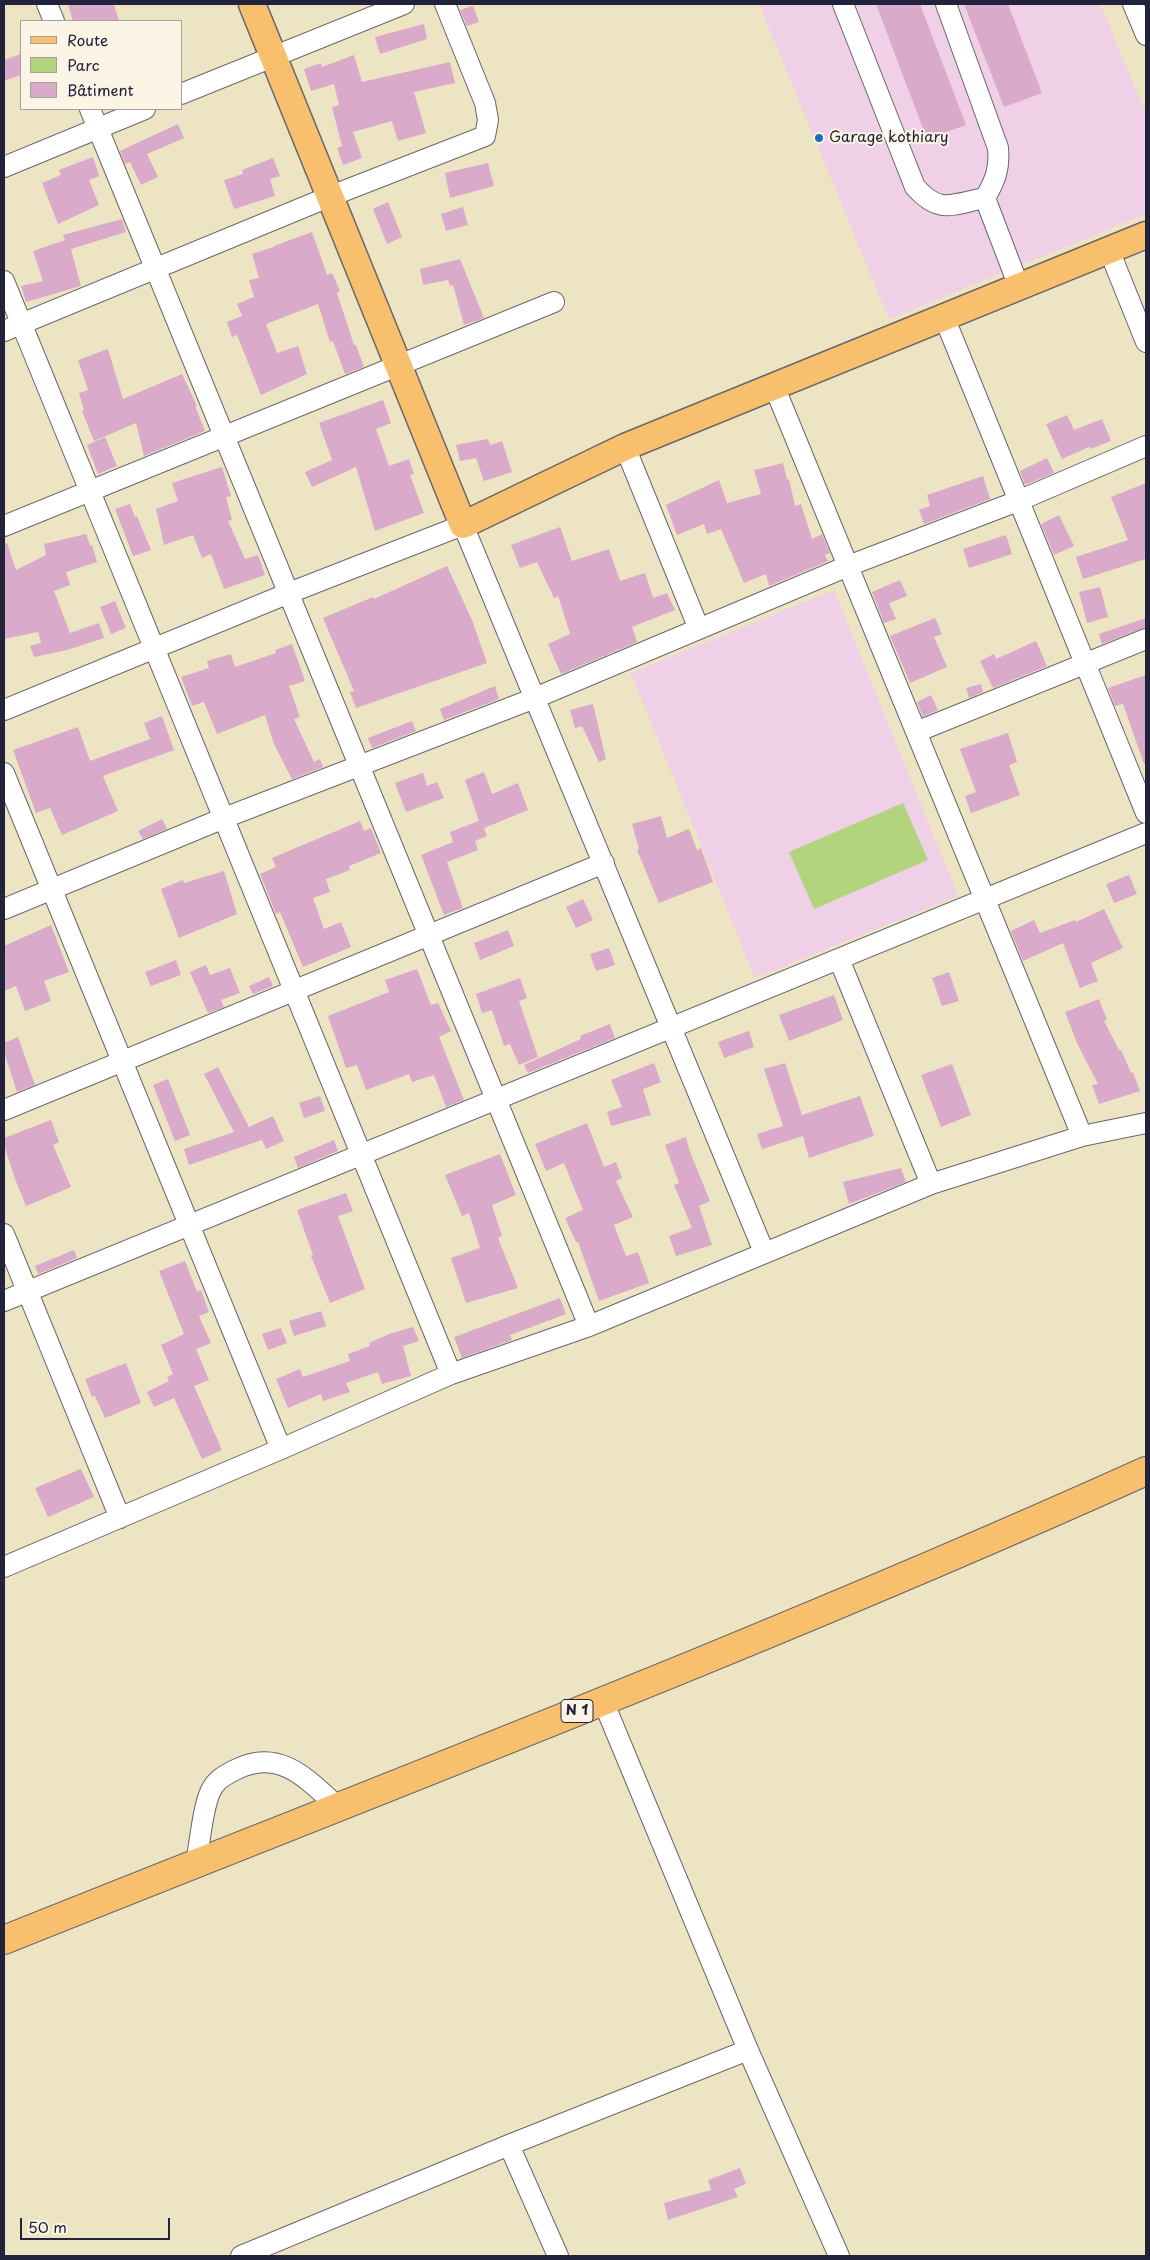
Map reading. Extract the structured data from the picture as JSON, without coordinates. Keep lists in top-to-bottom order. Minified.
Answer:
{"streets":{"highway":["N 1"]},"places":["Garage kothiary"],"legend":["Route","Parc","Bâtiment"],"scale_bar":"50 m"}
